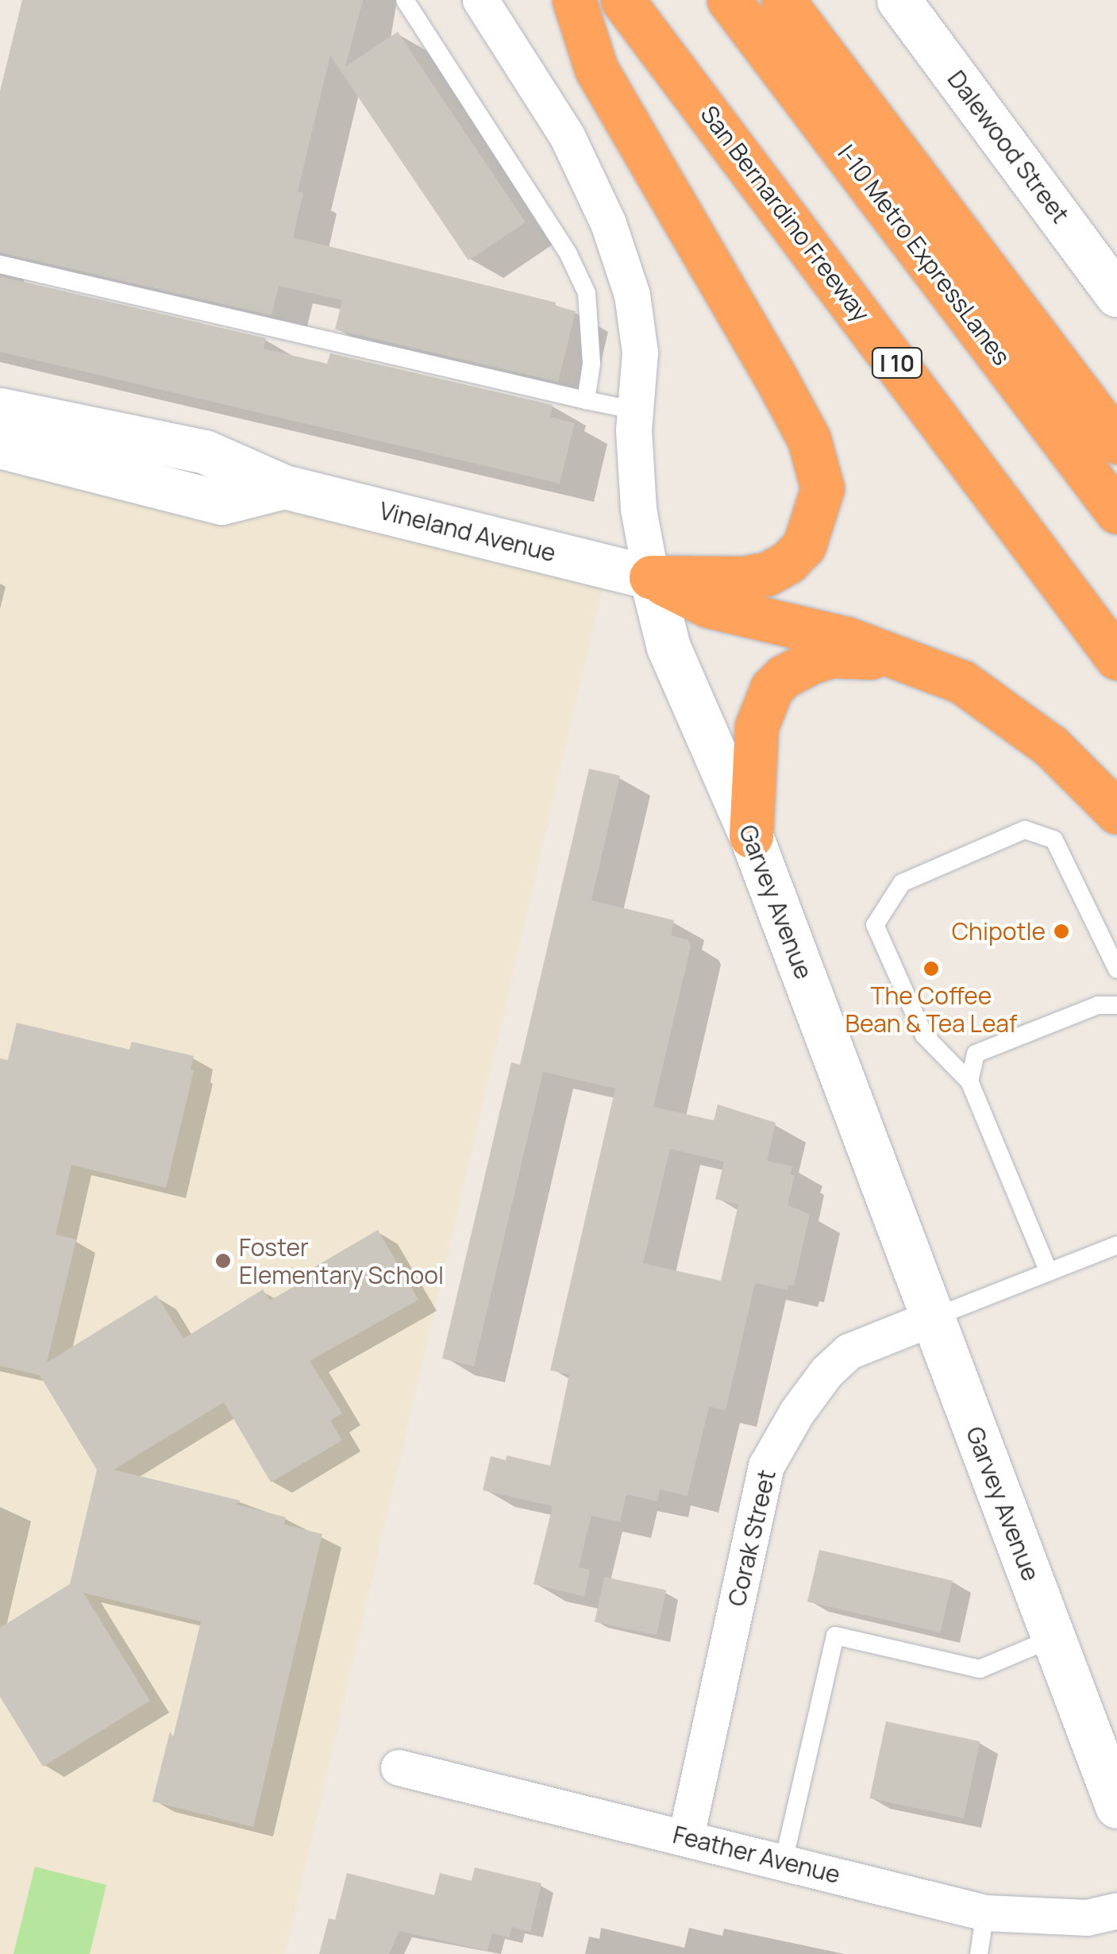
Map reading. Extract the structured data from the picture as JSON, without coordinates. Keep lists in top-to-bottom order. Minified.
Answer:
{"streets":{"highway":["San Bernardino Freeway","I-10 Metro ExpressLanes","I 10"],"street":["Dalewood Street","Vineland Avenue","Garvey Avenue","Corak Street","Feather Avenue"]},"crossings":[["Vineland Avenue","Garvey Avenue"],["Garvey Avenue","Corak Street"],["Corak Street","Feather Avenue"]],"places":["Chipotle","The Coffee Bean & Tea Leaf","Foster Elementary School"]}
